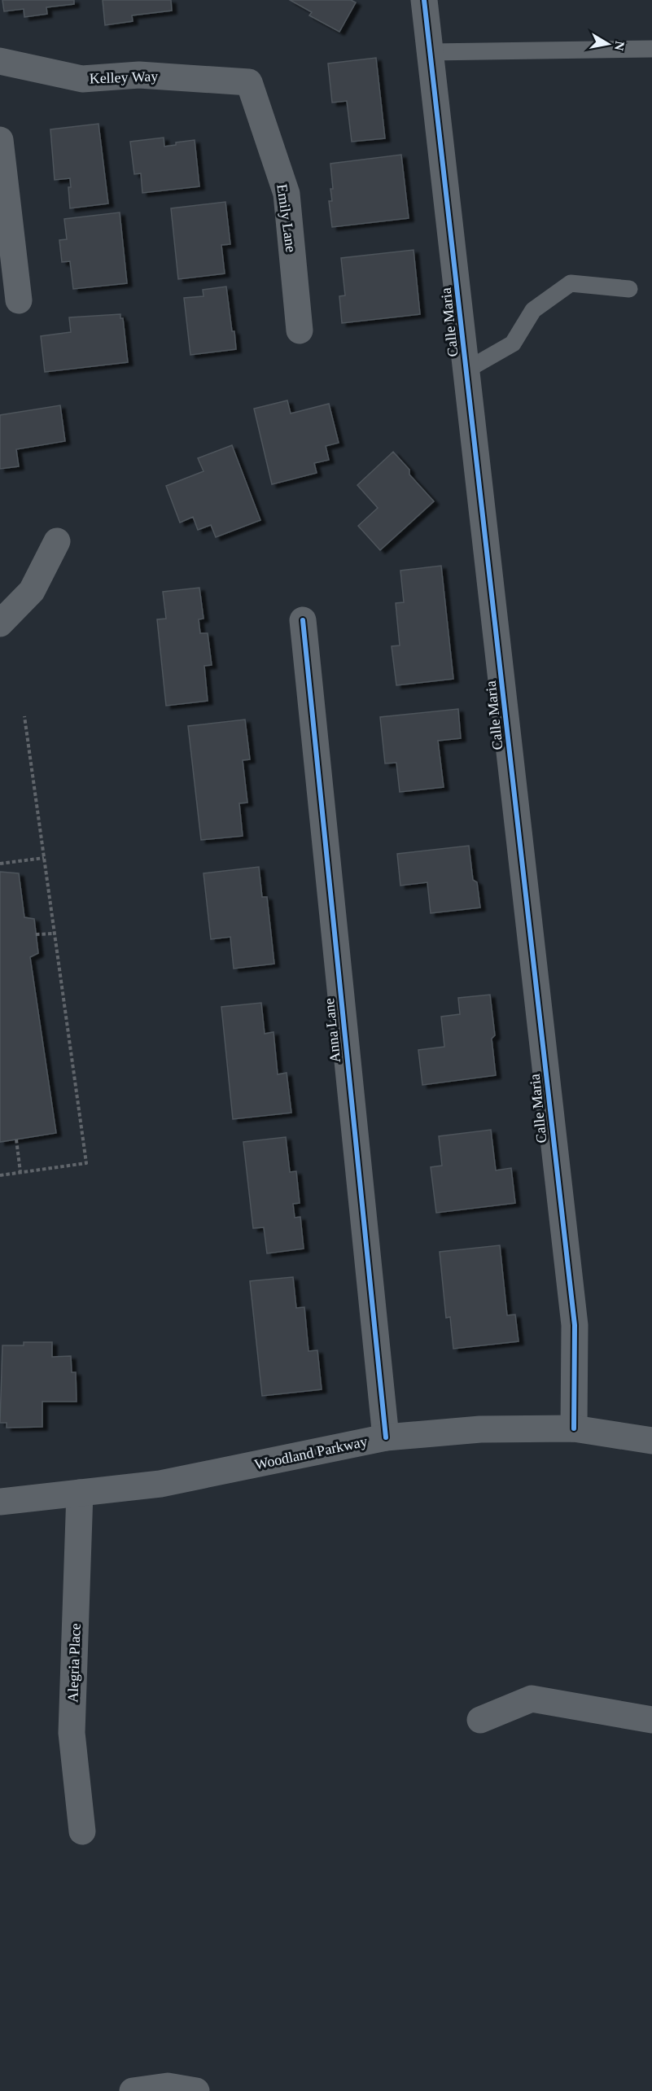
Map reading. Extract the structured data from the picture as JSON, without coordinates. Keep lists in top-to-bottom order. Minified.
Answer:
{"streets":{"street":["Kelley Way","Emily Lane","Calle Maria","Anna Lane","Woodland Parkway","Alegria Place"]},"crossings":[["Kelley Way","Emily Lane"],["Calle Maria","Woodland Parkway"],["Anna Lane","Woodland Parkway"],["Woodland Parkway","Alegria Place"]],"north":"right"}
